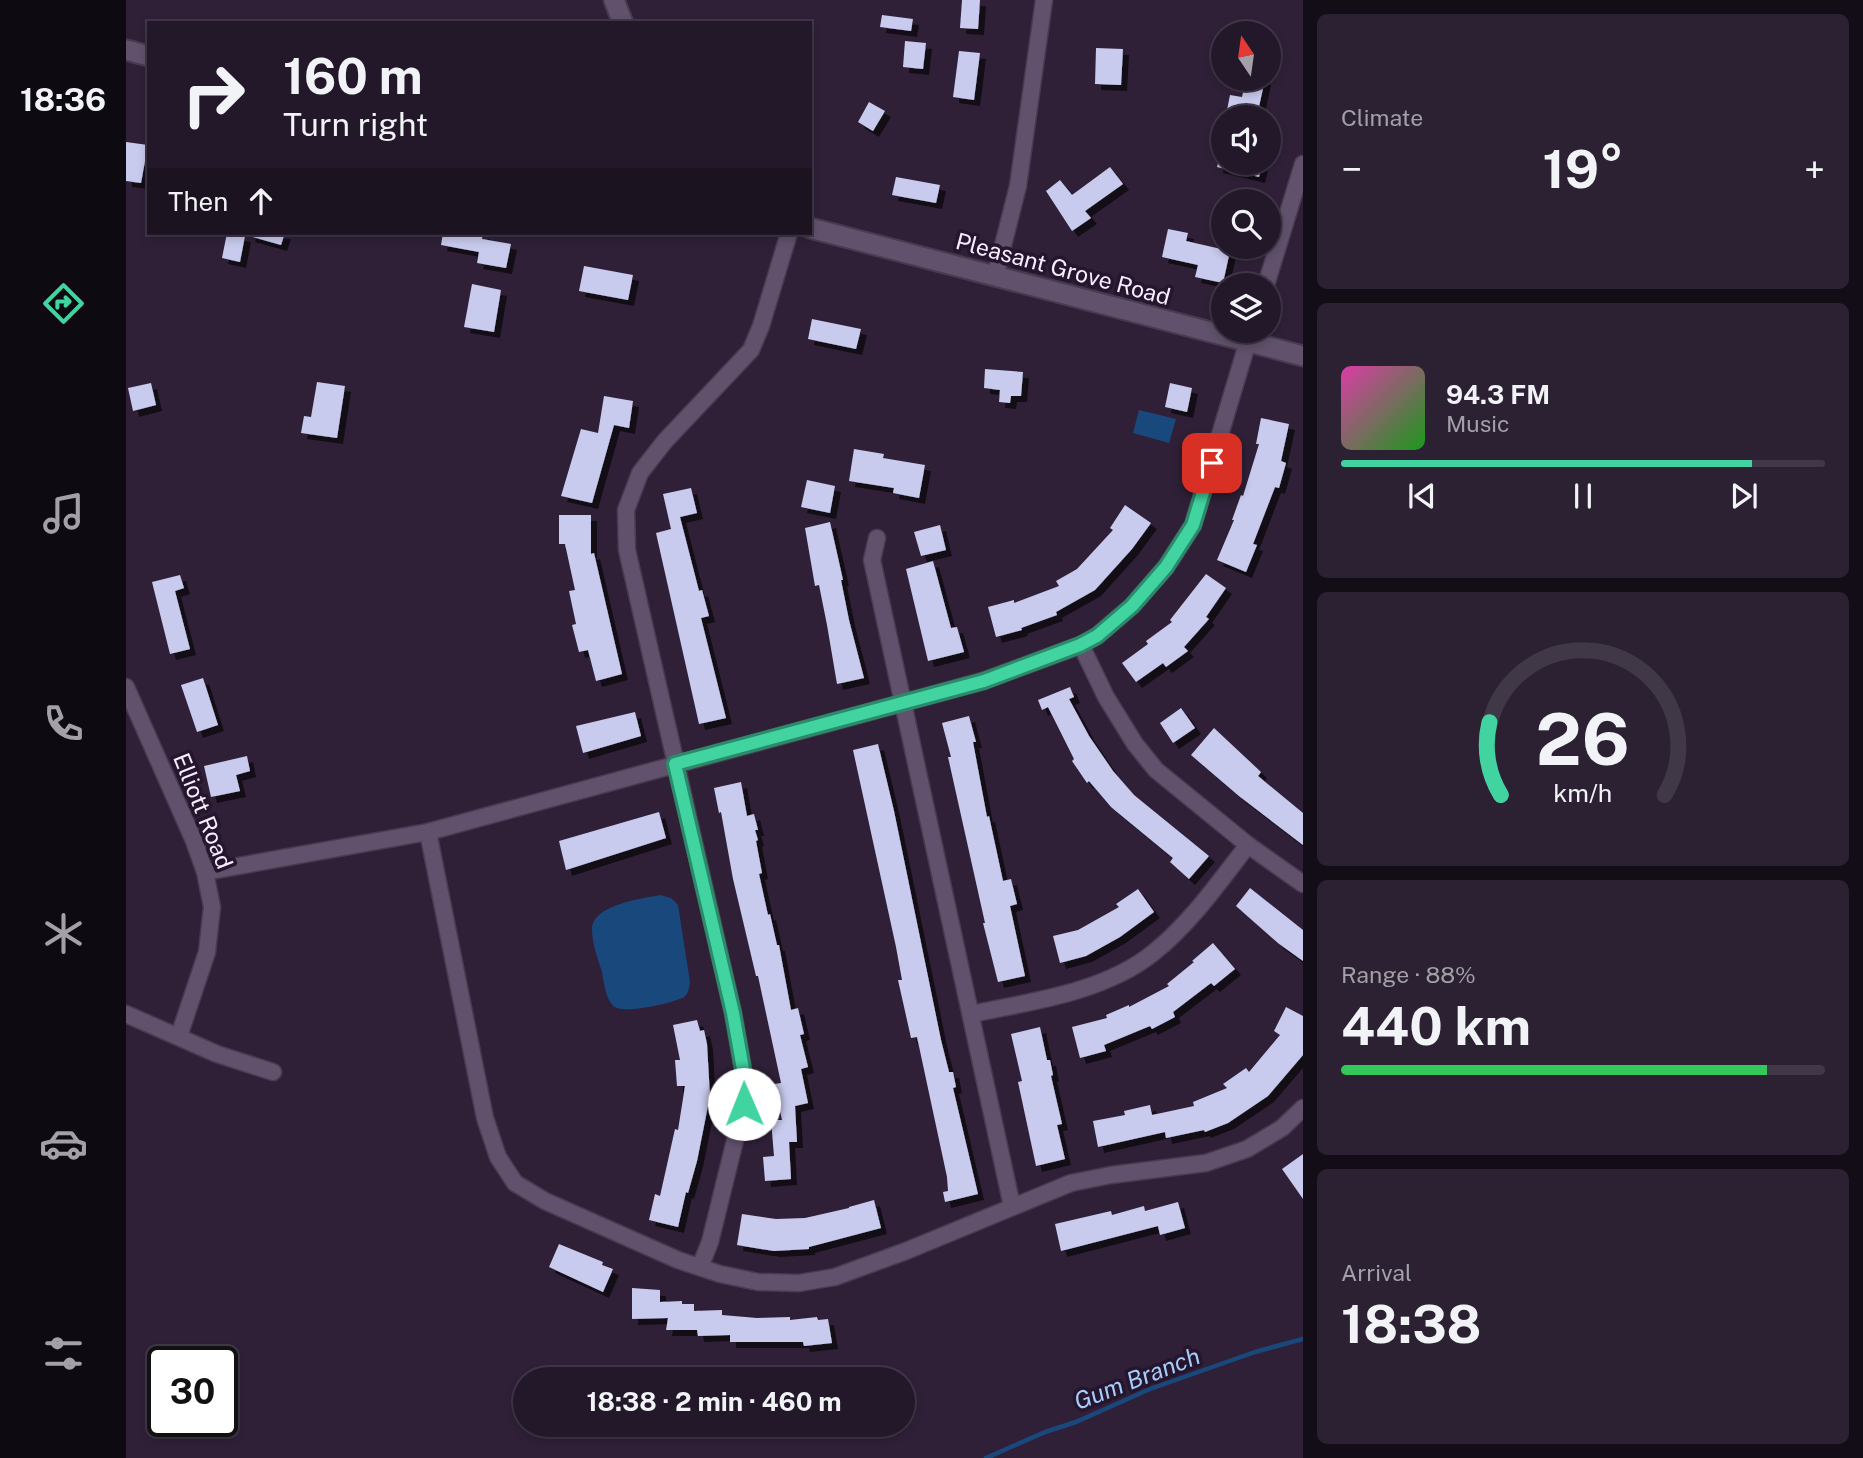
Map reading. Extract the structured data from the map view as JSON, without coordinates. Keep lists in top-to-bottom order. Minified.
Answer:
{"streets":{"street":["Pleasant Grove Road","Elliott Road"]},"water":["Gum Branch"],"north":"top","page":{"tabs":"18:36","tile":["Climate",["Range · 88%","440 km"],["Arrival","18:38"]],"turn":["160 m","Turn right"],"heat":["−","19°","+"],"then":"Then","song":["94.3 FM","Music"],"limit":"30","trip":"18:38 · 2 min · 460 m","gauge":["26","km/h"]}}
